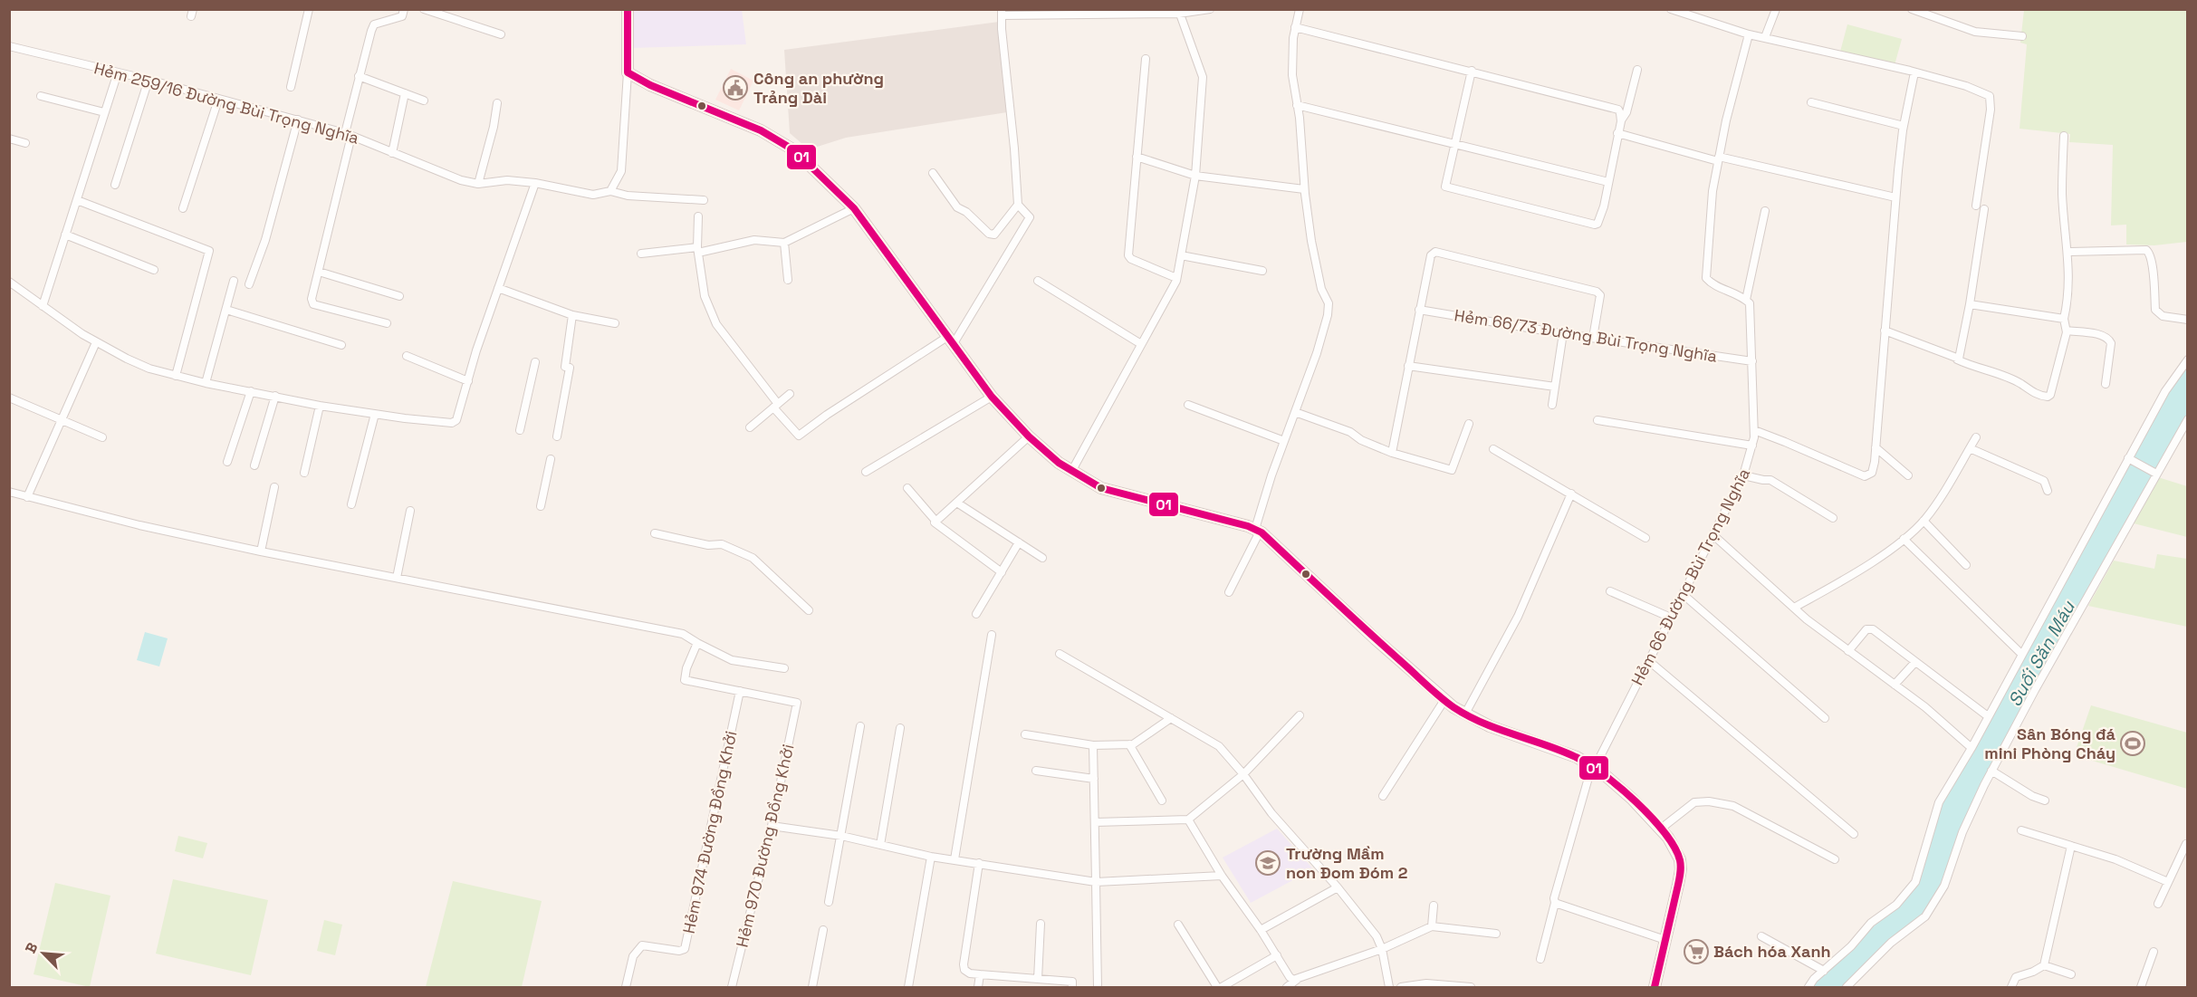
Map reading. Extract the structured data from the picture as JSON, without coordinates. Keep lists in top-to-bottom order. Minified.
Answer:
{"streets":{"street":["Hẻm 259/16 Đường Bùi Trọng Nghĩa","Hẻm 66/73 Đường Bùi Trọng Nghĩa","Hẻm 66 Đường Bùi Trọng Nghĩa","Hẻm 974 Đường Đồng Khởi","Hẻm 970 Đường Đồng Khởi"]},"crossings":[["Hẻm 66/73 Đường Bùi Trọng Nghĩa","Hẻm 66 Đường Bùi Trọng Nghĩa"],["Hẻm 974 Đường Đồng Khởi","Hẻm 970 Đường Đồng Khởi"]],"water":["Suối Săn Máu"],"places":{"public building":["Công an phường Trảng Dài"],"sports":["Sân Bóng đá mini Phòng Cháy"],"school or university":["Trường Mầm non Đom Đóm 2"],"supermarket":["Bách hóa Xanh"]},"lines":["transit line 01"],"north":"top left"}
